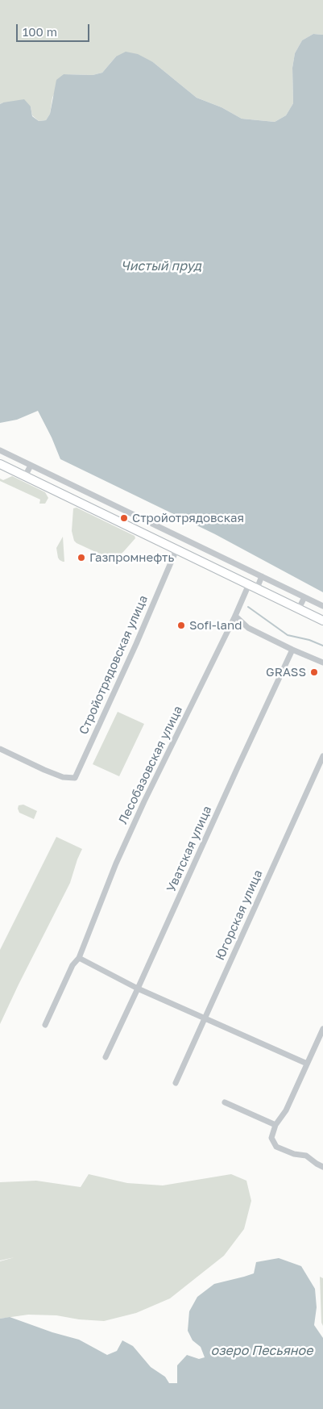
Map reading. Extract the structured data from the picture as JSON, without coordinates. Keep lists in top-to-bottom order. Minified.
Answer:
{"streets":{"street":["Стройотрядовская улица","Лесобазовская улица","Уватская улица","Югорская улица"]},"water":["Чистый пруд","озеро Песьяное"],"places":["Стройотрядовская","Газпромнефть","Sofi-land","GRASS"],"scale_bar":"100 m"}
